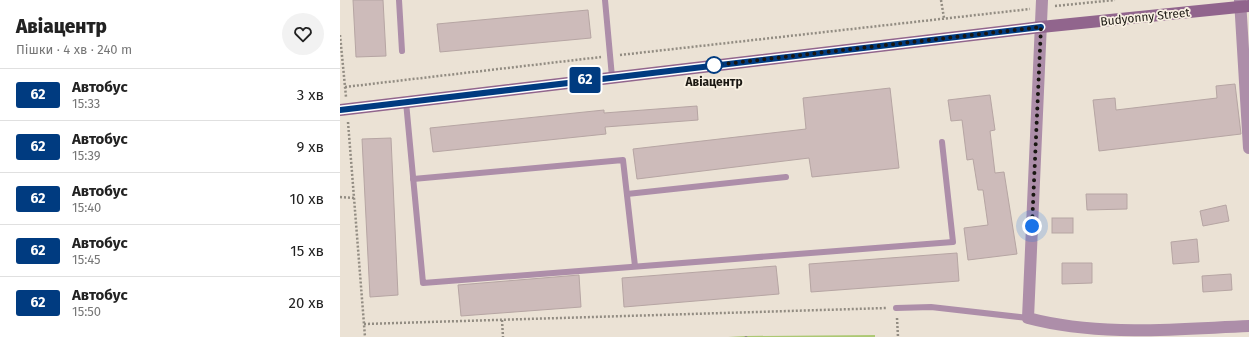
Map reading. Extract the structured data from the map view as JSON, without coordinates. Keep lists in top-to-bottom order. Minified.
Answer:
{"streets":{"main road":["Budyonny Street"]},"places":["Авіацентр"],"lines":["bus line 62"],"page":{"heading":["Авіацентр","Пішки · 4 хв · 240 m"],"on_map":"62","list":[{"mark":"62","name":"Автобус","note":"15:33","value":"3 хв"},{"mark":"62","name":"Автобус","note":"15:39","value":"9 хв"},{"mark":"62","name":"Автобус","note":"15:40","value":"10 хв"},{"mark":"62","name":"Автобус","note":"15:45","value":"15 хв"},{"mark":"62","name":"Автобус","note":"15:50","value":"20 хв"}]}}
